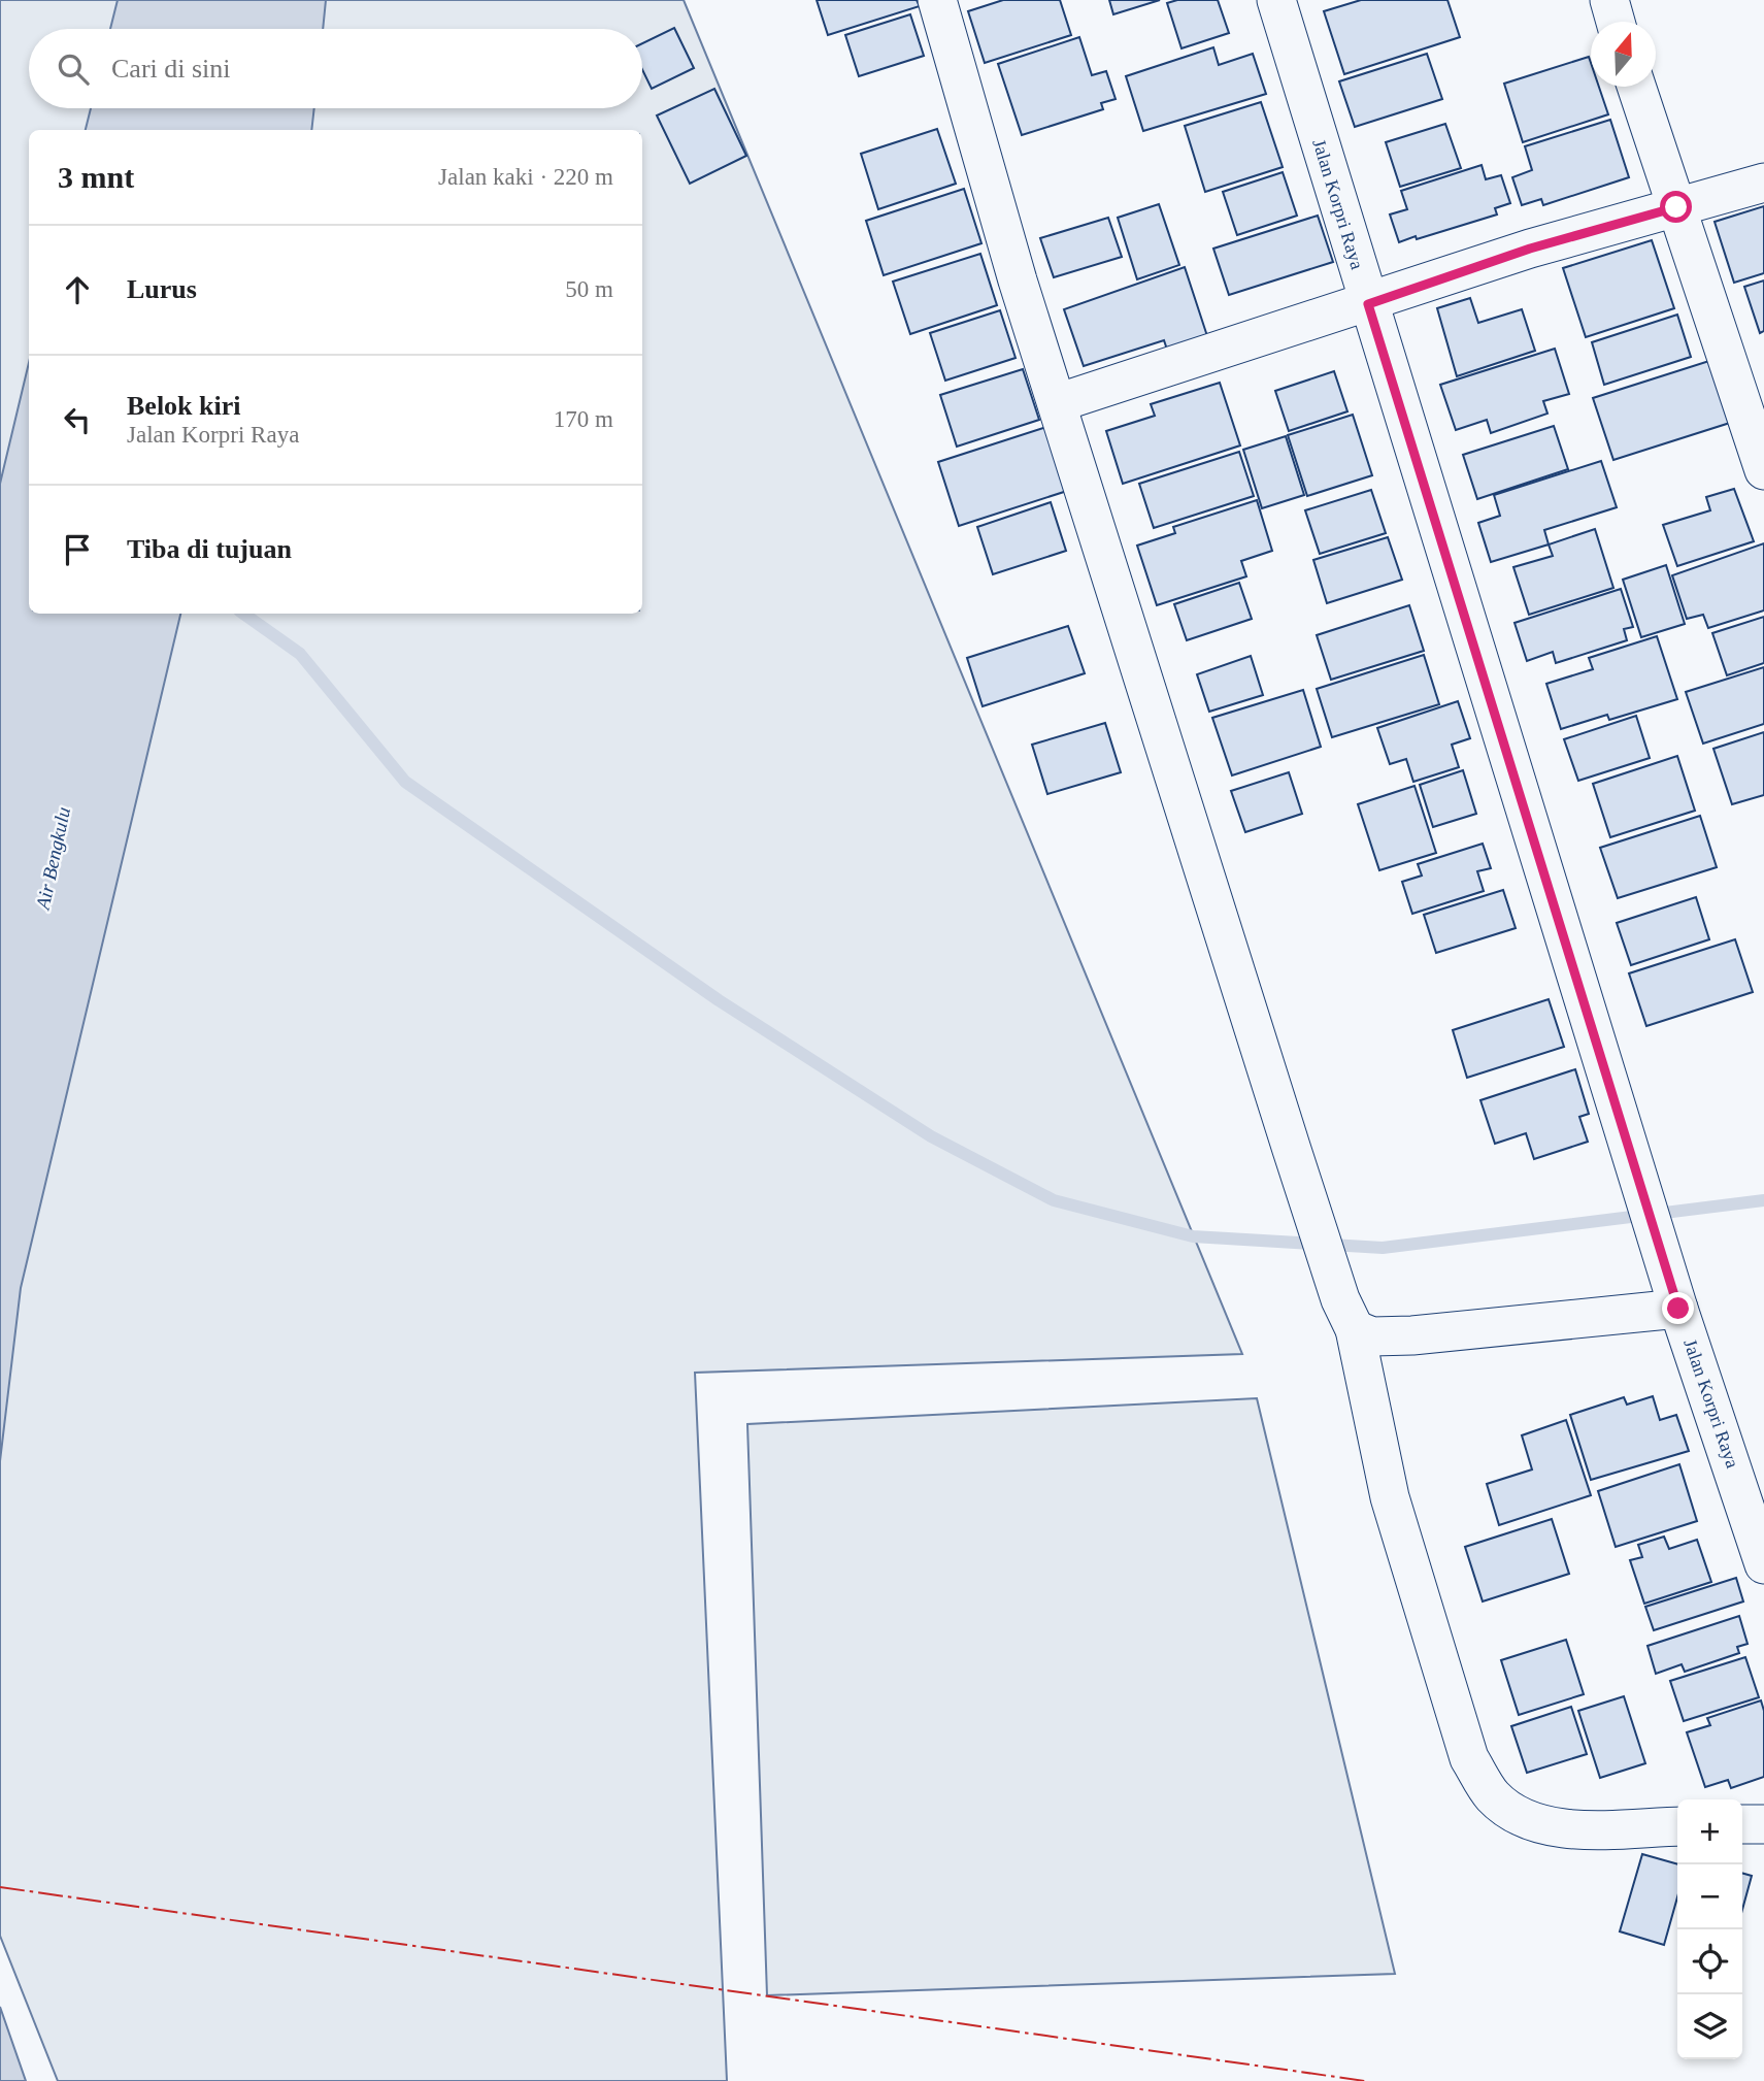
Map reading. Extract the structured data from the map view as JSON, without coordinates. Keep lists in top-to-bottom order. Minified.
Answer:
{"streets":{"street":["Jalan Korpri Raya"]},"water":["Air Bengkulu"],"north":"top","page":{"search":"Cari di sini","heading":["3 mnt","Jalan kaki · 220 m"],"list":[["Lurus","50 m"],["Belok kiri","Jalan Korpri Raya","170 m"],"Tiba di tujuan"],"map_buttons":["+","−"]}}
